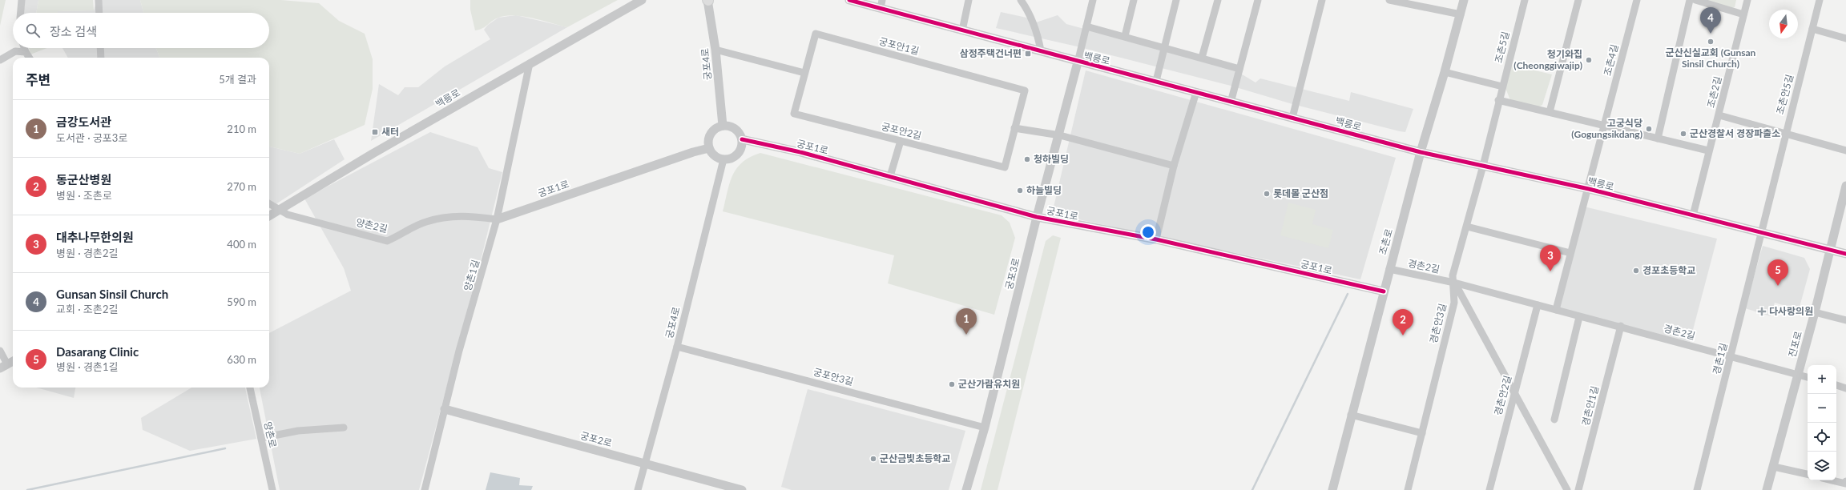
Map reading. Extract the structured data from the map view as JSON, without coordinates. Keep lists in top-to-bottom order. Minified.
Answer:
{"streets":{"street":["궁포안1길","조촌5길","백릉로","조촌4길","궁포4로","조촌2길","조촌안5길","궁포안2길","궁포1로","양촌2길","조촌로","경촌2길","궁포3로","양촌1길","경촌안3길","진포로","경촌1길","궁포안3길","경촌안2길","경촌안1길","양촌로","궁포2로"]},"crossings":[["궁포안1길","궁포안2길"],["조촌5길","백릉로"],["백릉로","조촌4길"],["백릉로","조촌2길"],["백릉로","조촌안5길"],["백릉로","양촌2길"],["백릉로","조촌로"],["백릉로","궁포3로"],["백릉로","양촌1길"],["백릉로","진포로"],["백릉로","경촌1길"],["궁포4로","궁포1로"],["궁포4로","궁포안3길"],["궁포4로","궁포2로"],["조촌안5길","경촌1길"],["궁포1로","양촌2길"],["궁포1로","조촌로"],["궁포1로","궁포3로"],["궁포1로","양촌1길"],["양촌2길","양촌1길"],["조촌로","경촌2길"],["경촌2길","경촌안3길"],["경촌2길","진포로"],["경촌2길","경촌1길"],["경촌2길","경촌안2길"],["경촌2길","경촌안1길"],["궁포3로","궁포안3길"],["양촌1길","궁포2로"]],"places":{"other":["군산신실교회 (Gunsan Sinsil Church)","청기와집 (Cheonggiwajip)","고궁식당 (Gogungsikdang)","군산경찰서 경장파출소","청하빌딩","하늘빌딩","롯데몰 군산점","경포초등학교","군산가람유치원","군산금빛초등학교"],"transit":["삼정주택건너편","새터"],"health":["다사랑의원"]},"north":"bottom","page":{"pins":["4","3","5","1","2"],"search":"장소 검색","heading":["주변","5개 결과"],"list":[{"mark":"1","name":"금강도서관","note":"도서관 · 궁포3로","value":"210 m"},{"mark":"2","name":"동군산병원","note":"병원 · 조촌로","value":"270 m"},{"mark":"3","name":"대추나무한의원","note":"병원 · 경촌2길","value":"400 m"},{"mark":"4","name":"Gunsan Sinsil Church","note":"교회 · 조촌2길","value":"590 m"},{"mark":"5","name":"Dasarang Clinic","note":"병원 · 경촌1길","value":"630 m"}],"map_buttons":["+","−"]}}
